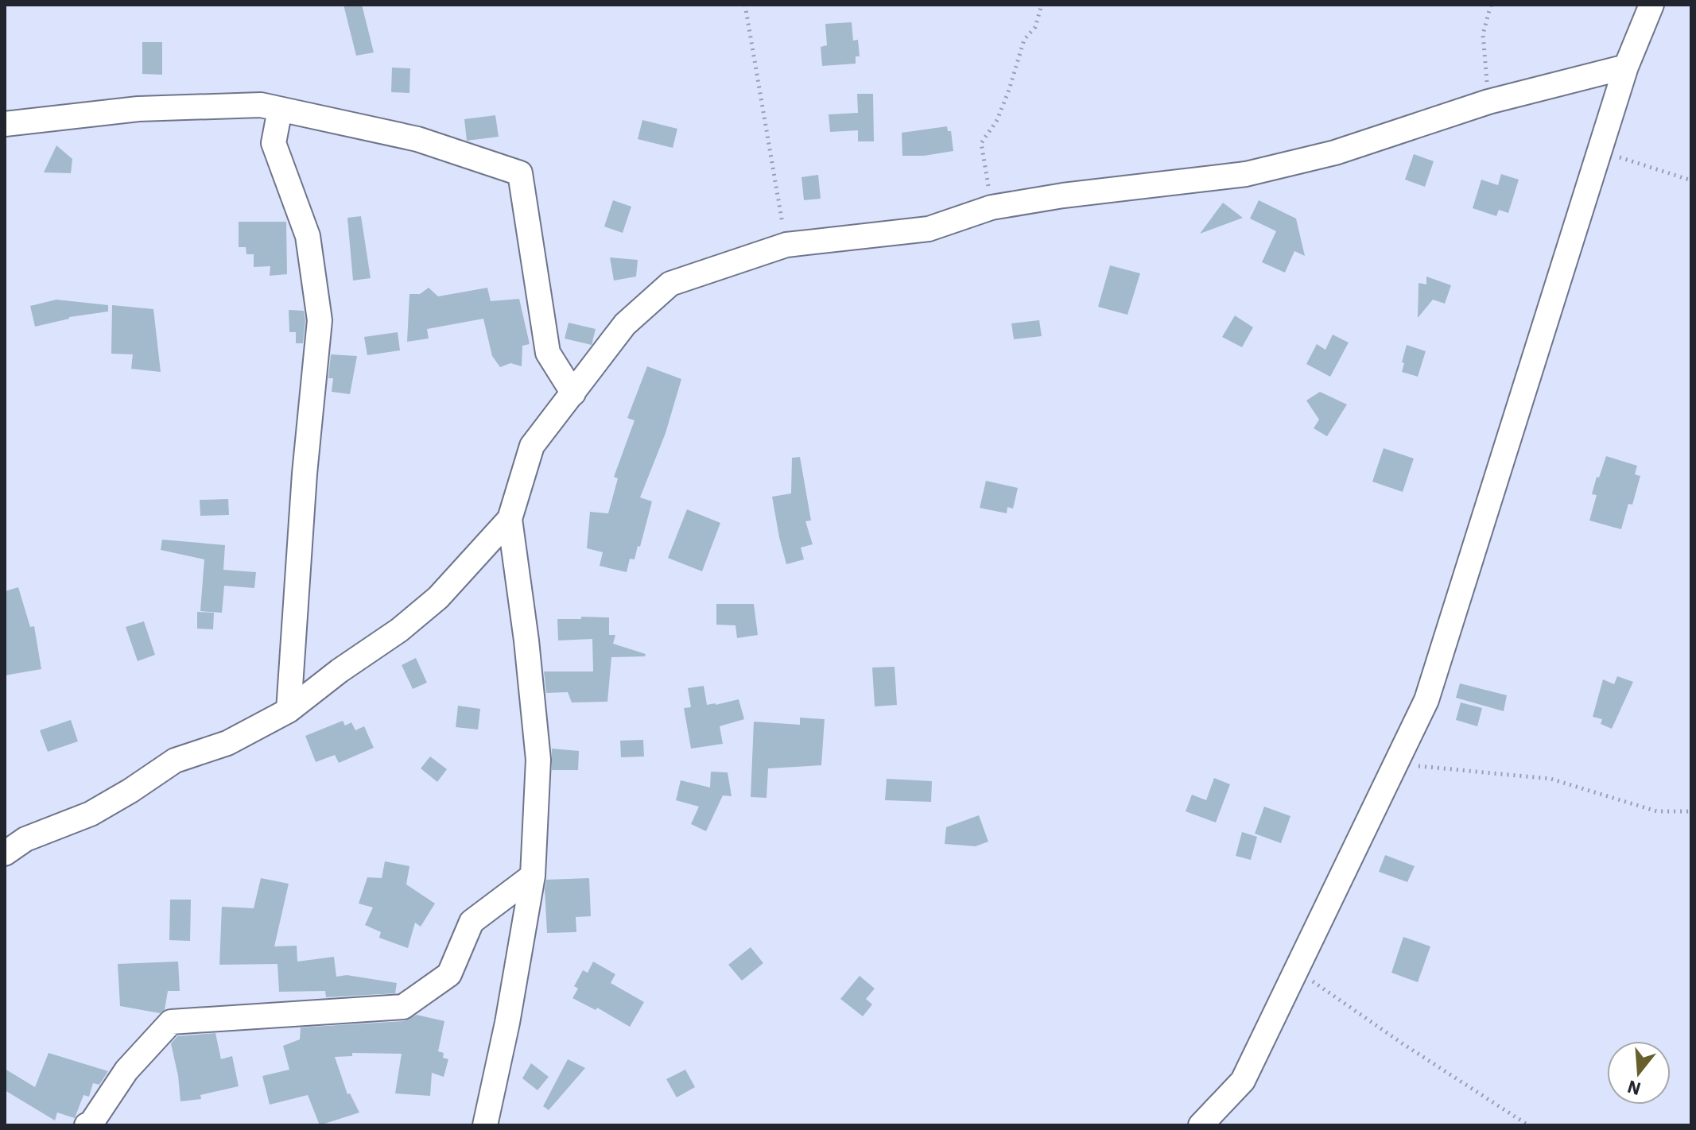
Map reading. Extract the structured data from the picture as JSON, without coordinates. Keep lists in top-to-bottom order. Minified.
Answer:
{"north":"bottom"}
